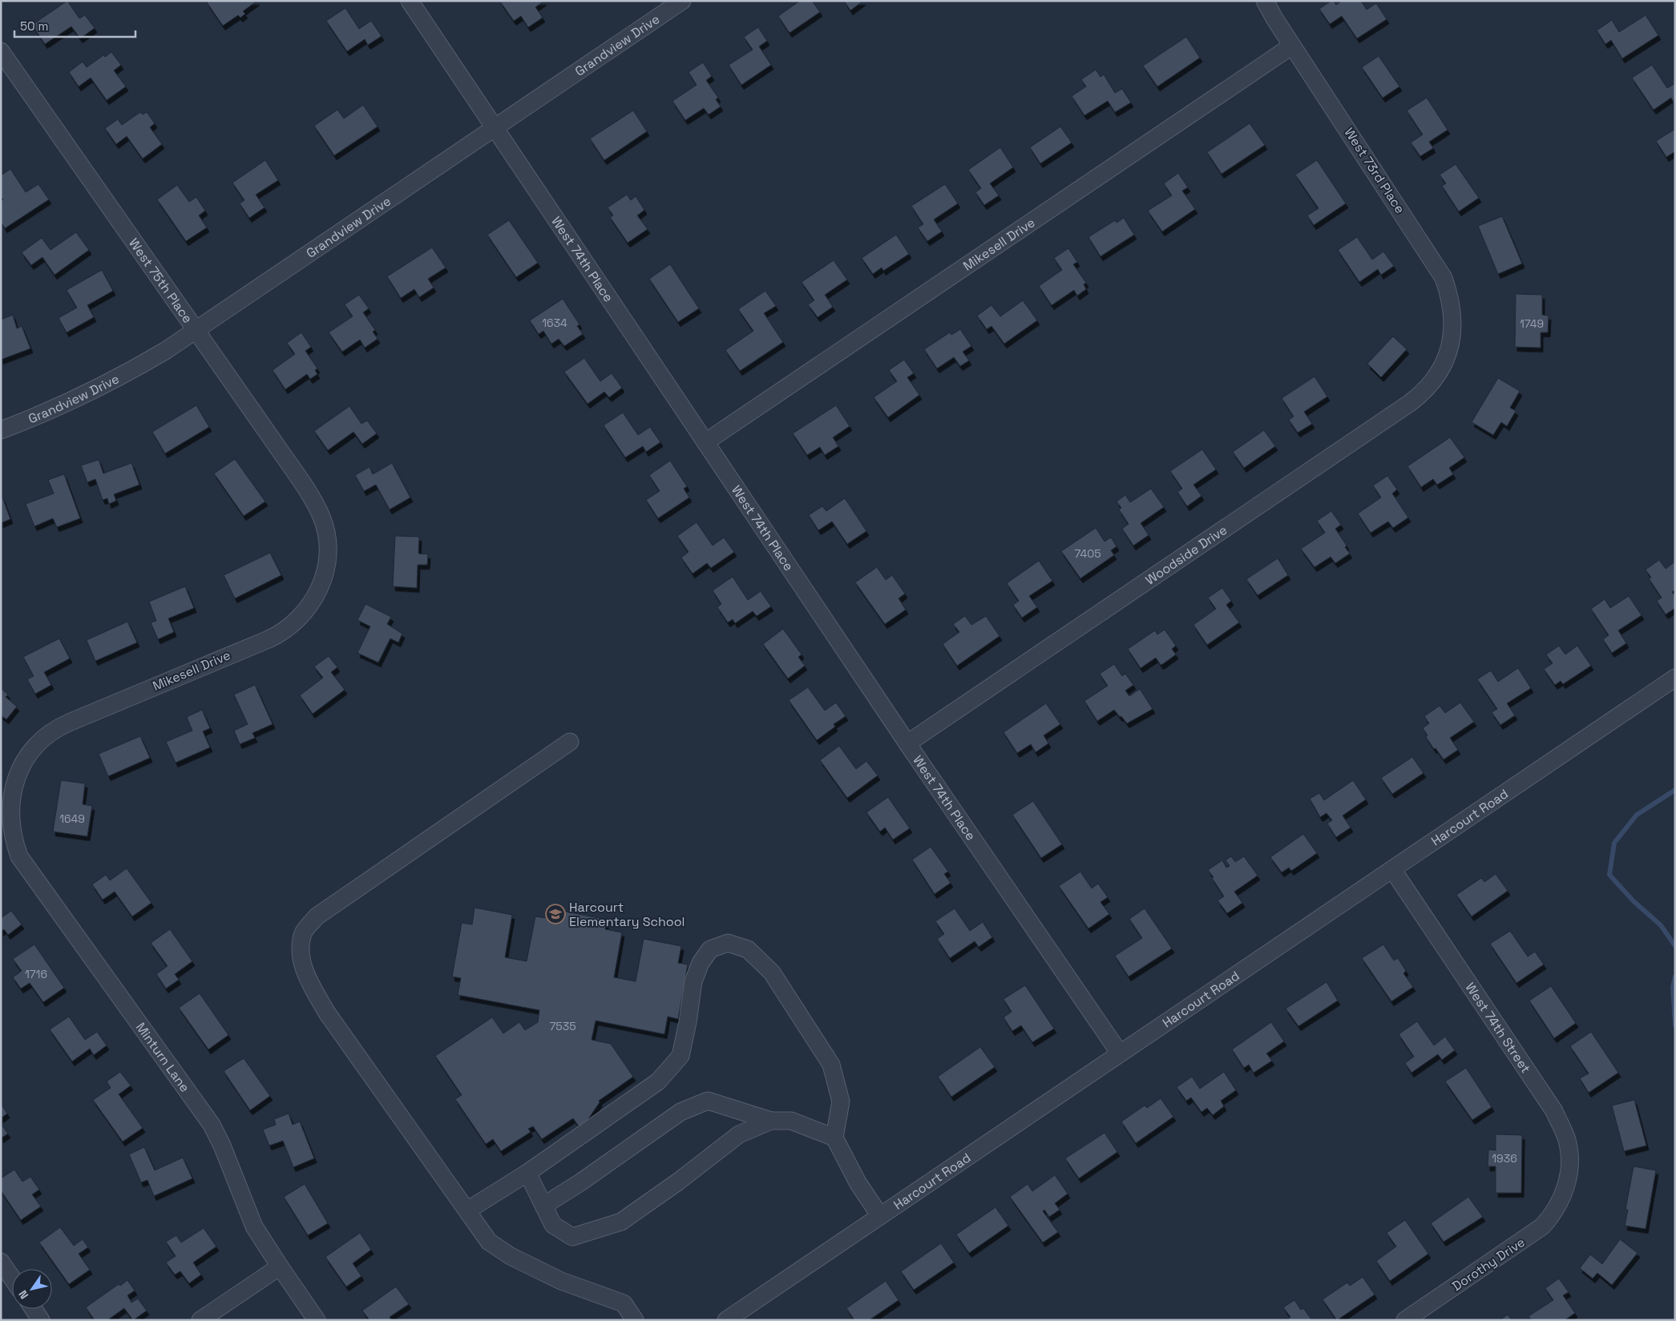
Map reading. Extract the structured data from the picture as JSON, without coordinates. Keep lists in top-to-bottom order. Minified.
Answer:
{"streets":{"street":["Grandview Drive","West 73rd Place","Mikesell Drive","West 74th Place","West 75th Place","Woodside Drive","Harcourt Road","West 74th Street","Minturn Lane","Dorothy Drive"]},"crossings":[["Grandview Drive","West 74th Place"],["Grandview Drive","West 75th Place"],["West 73rd Place","Mikesell Drive"],["West 73rd Place","Woodside Drive"],["Mikesell Drive","West 74th Place"],["Mikesell Drive","West 75th Place"],["Mikesell Drive","Minturn Lane"],["West 74th Place","Woodside Drive"],["West 74th Place","Harcourt Road"],["Harcourt Road","West 74th Street"],["West 74th Street","Dorothy Drive"]],"places":{"school or university":["Harcourt Elementary School"]},"house_numbers":["1634","1749","7405","1649","1716","7535","1936"],"scale_bar":"50 m","north":"bottom left"}
